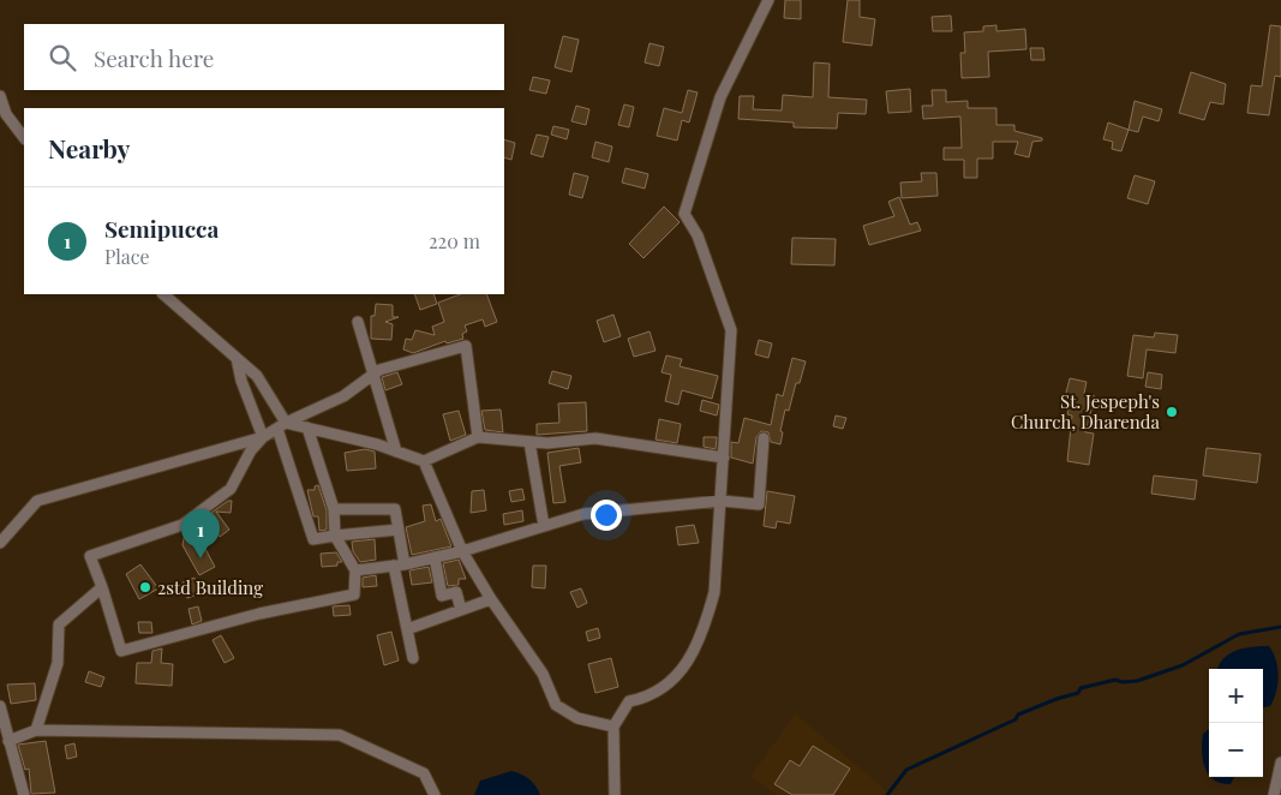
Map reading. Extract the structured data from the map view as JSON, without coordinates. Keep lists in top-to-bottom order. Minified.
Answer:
{"places":["St. Jespeph's Church, Dharenda","2std Building"],"page":{"search":"Search here","heading":"Nearby","list":[{"mark":"1","name":"Semipucca","note":"Place","value":"220 m"}],"pins":"1","map_buttons":["+","−"]}}
